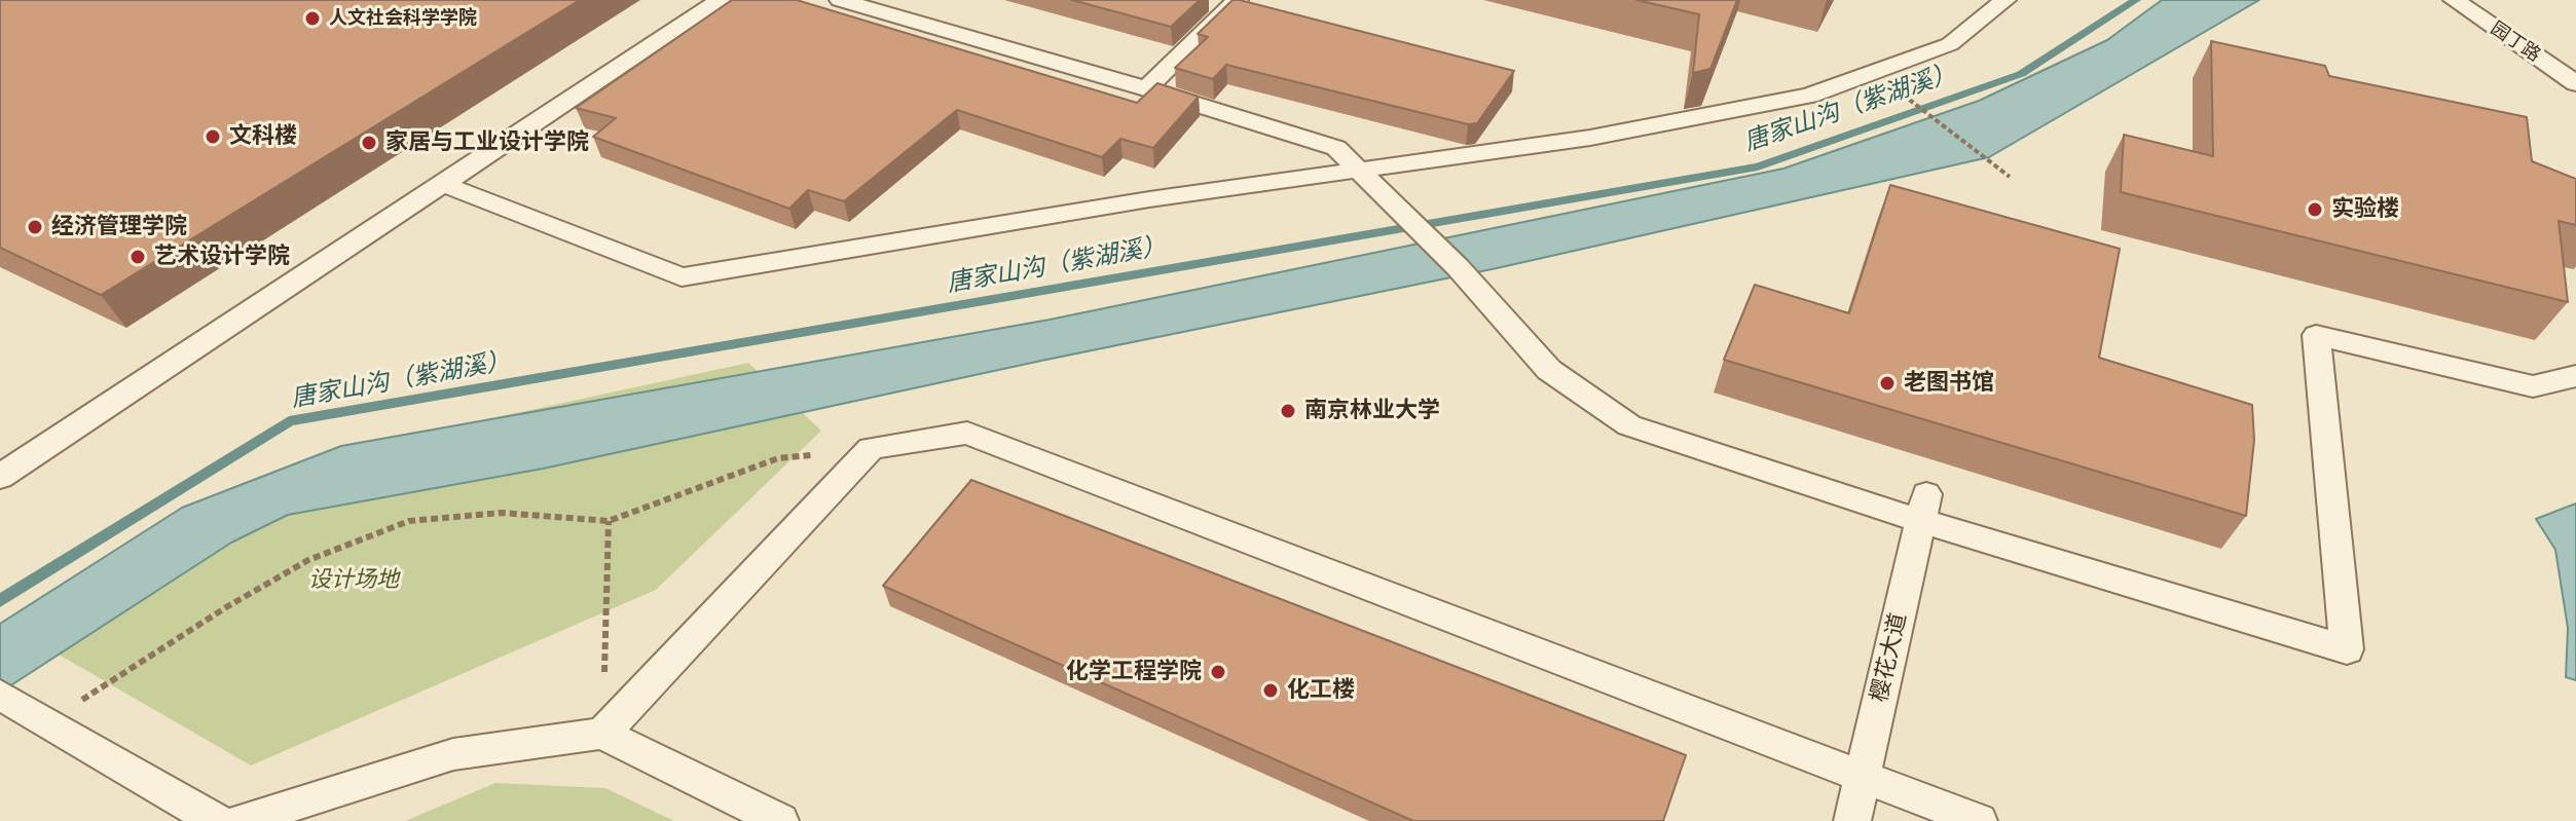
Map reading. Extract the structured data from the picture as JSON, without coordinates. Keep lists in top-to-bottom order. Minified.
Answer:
{"streets":{"lane":["园丁路","樱花大道"]},"water":["唐家山沟（紫湖溪）"],"parks":["设计场地"],"places":["人文社会科学学院","文科楼","家居与工业设计学院","实验楼","经济管理学院","艺术设计学院","老图书馆","南京林业大学","化学工程学院","化工楼"]}
